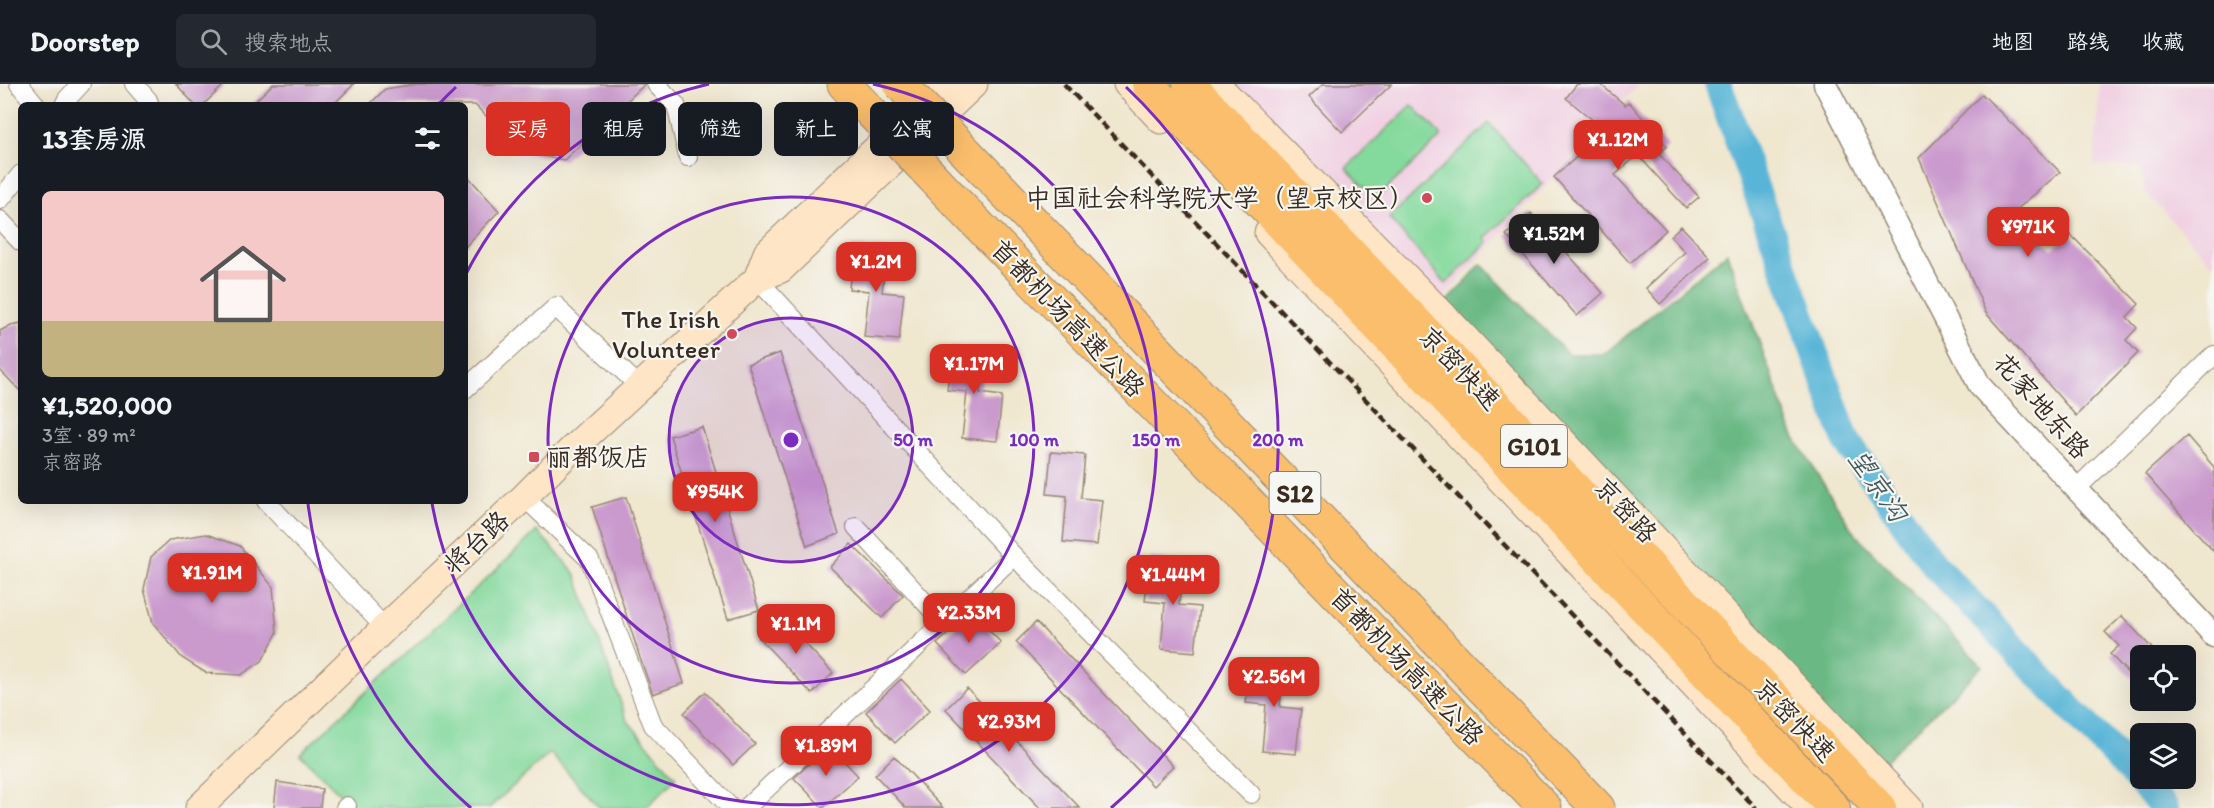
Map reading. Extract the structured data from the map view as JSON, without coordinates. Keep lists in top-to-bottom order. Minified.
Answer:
{"streets":{"highway":["首都机场高速公路","京密快速","G101","S12"],"main road":["京密路","将台路"],"street":["花家地东路"]},"water":["望京沟"],"places":{"other":["中国社会科学院大学（望京校区）","The Irish Volunteer"],"transit":["丽都饭店"]},"page":{"header":"Doorstep","search":"搜索地点","nav":["地图","路线","收藏"],"chip":["买房","租房","筛选","新上","公寓"],"heading":"13套房源","price":["¥1.12M","¥971K","¥1.52M","¥1.2M","¥1.17M","¥954K","¥1.91M","¥1.44M","¥2.33M","¥1.1M","¥2.56M","¥2.93M","¥1.89M"],"list":[{"name":"¥1,520,000","note":"3室 · 89 m² · 京密路"}]},"rings":["50 m","100 m","150 m","200 m"]}
